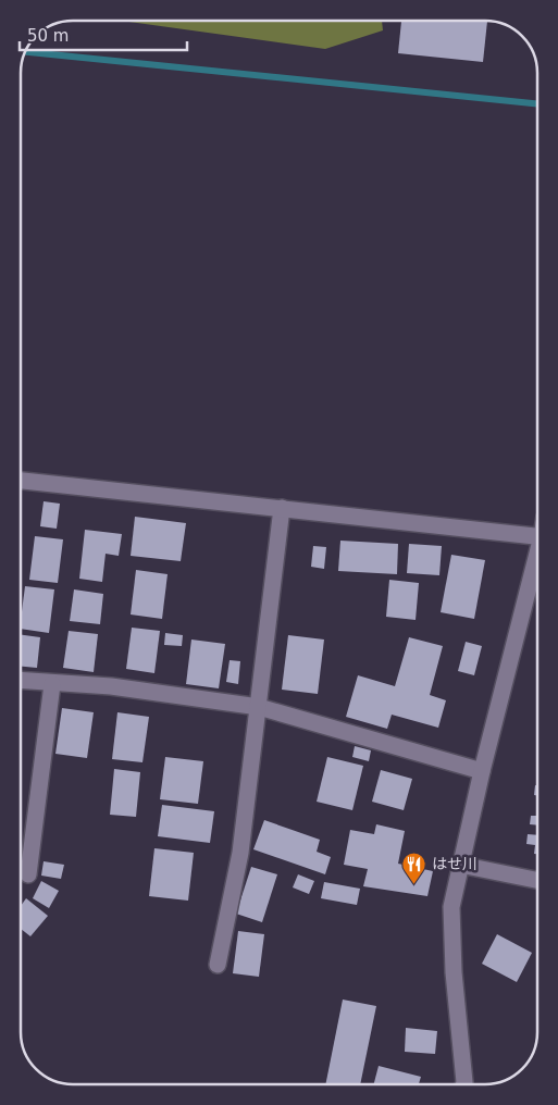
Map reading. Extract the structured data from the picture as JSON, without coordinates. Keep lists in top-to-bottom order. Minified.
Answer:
{"places":{"restaurant":["はせ川"]},"scale_bar":"50 m"}
